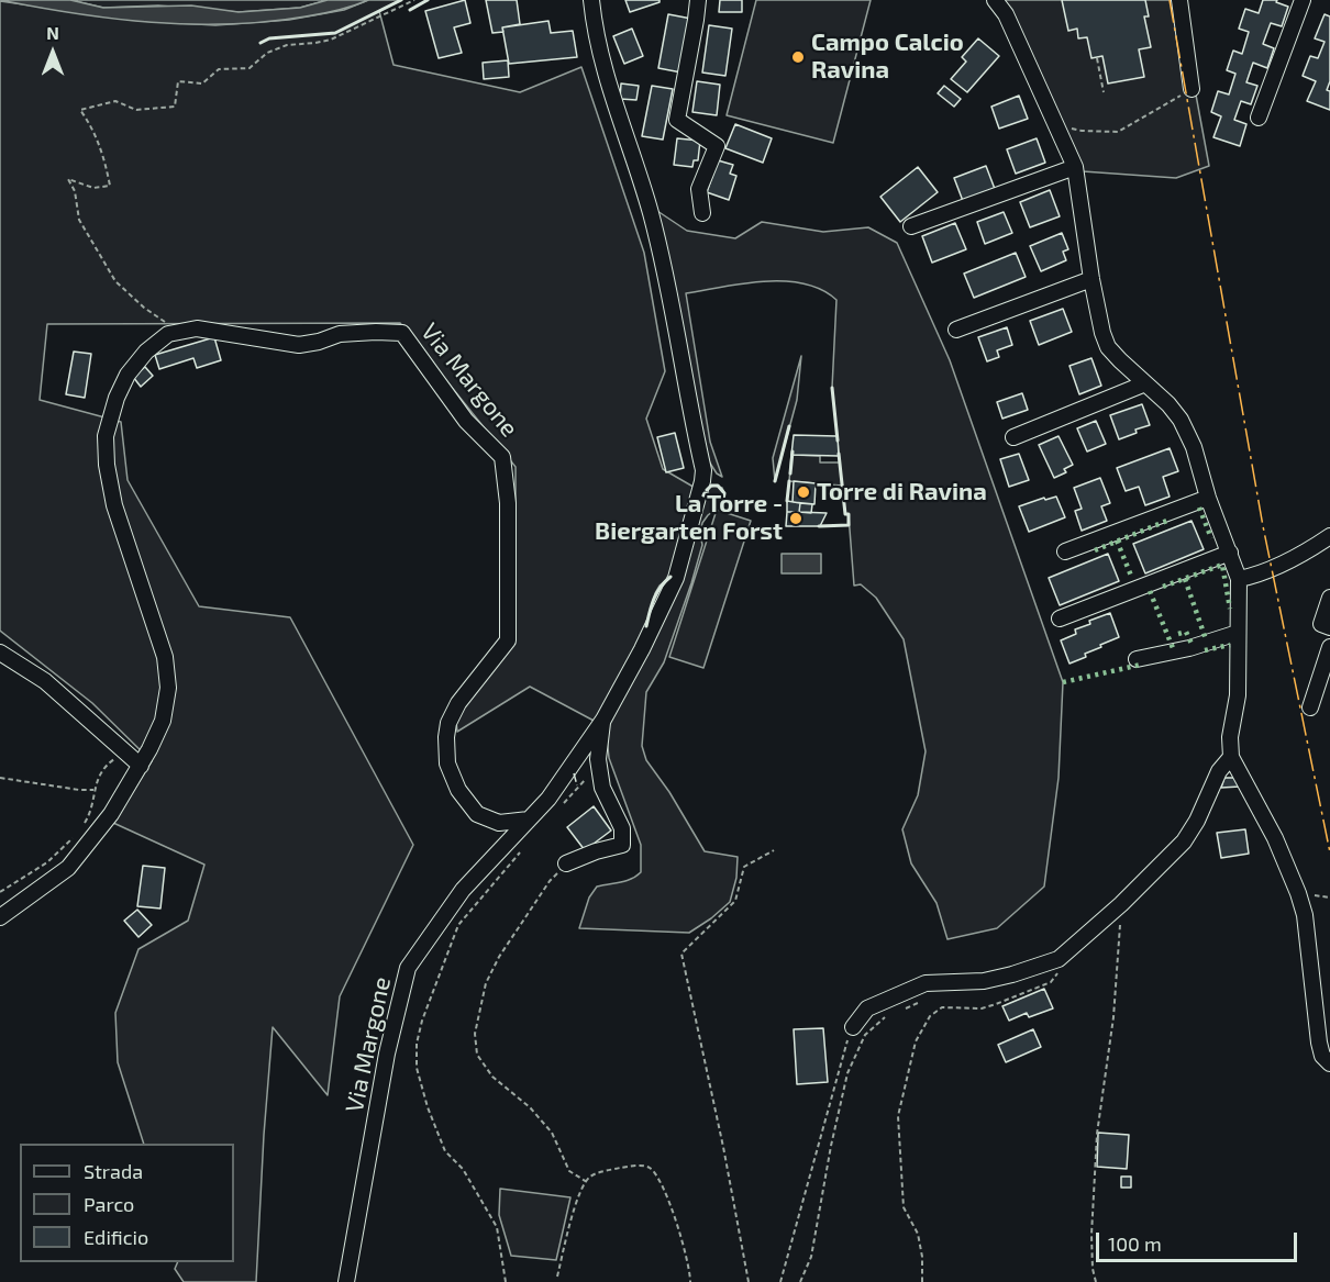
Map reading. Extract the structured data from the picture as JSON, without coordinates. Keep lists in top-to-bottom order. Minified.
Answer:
{"streets":{"street":["Via Margone"]},"places":["Campo Calcio Ravina","Torre di Ravina","La Torre - Biergarten Forst"],"legend":["Strada","Parco","Edificio"],"scale_bar":"100 m","north":"top"}
